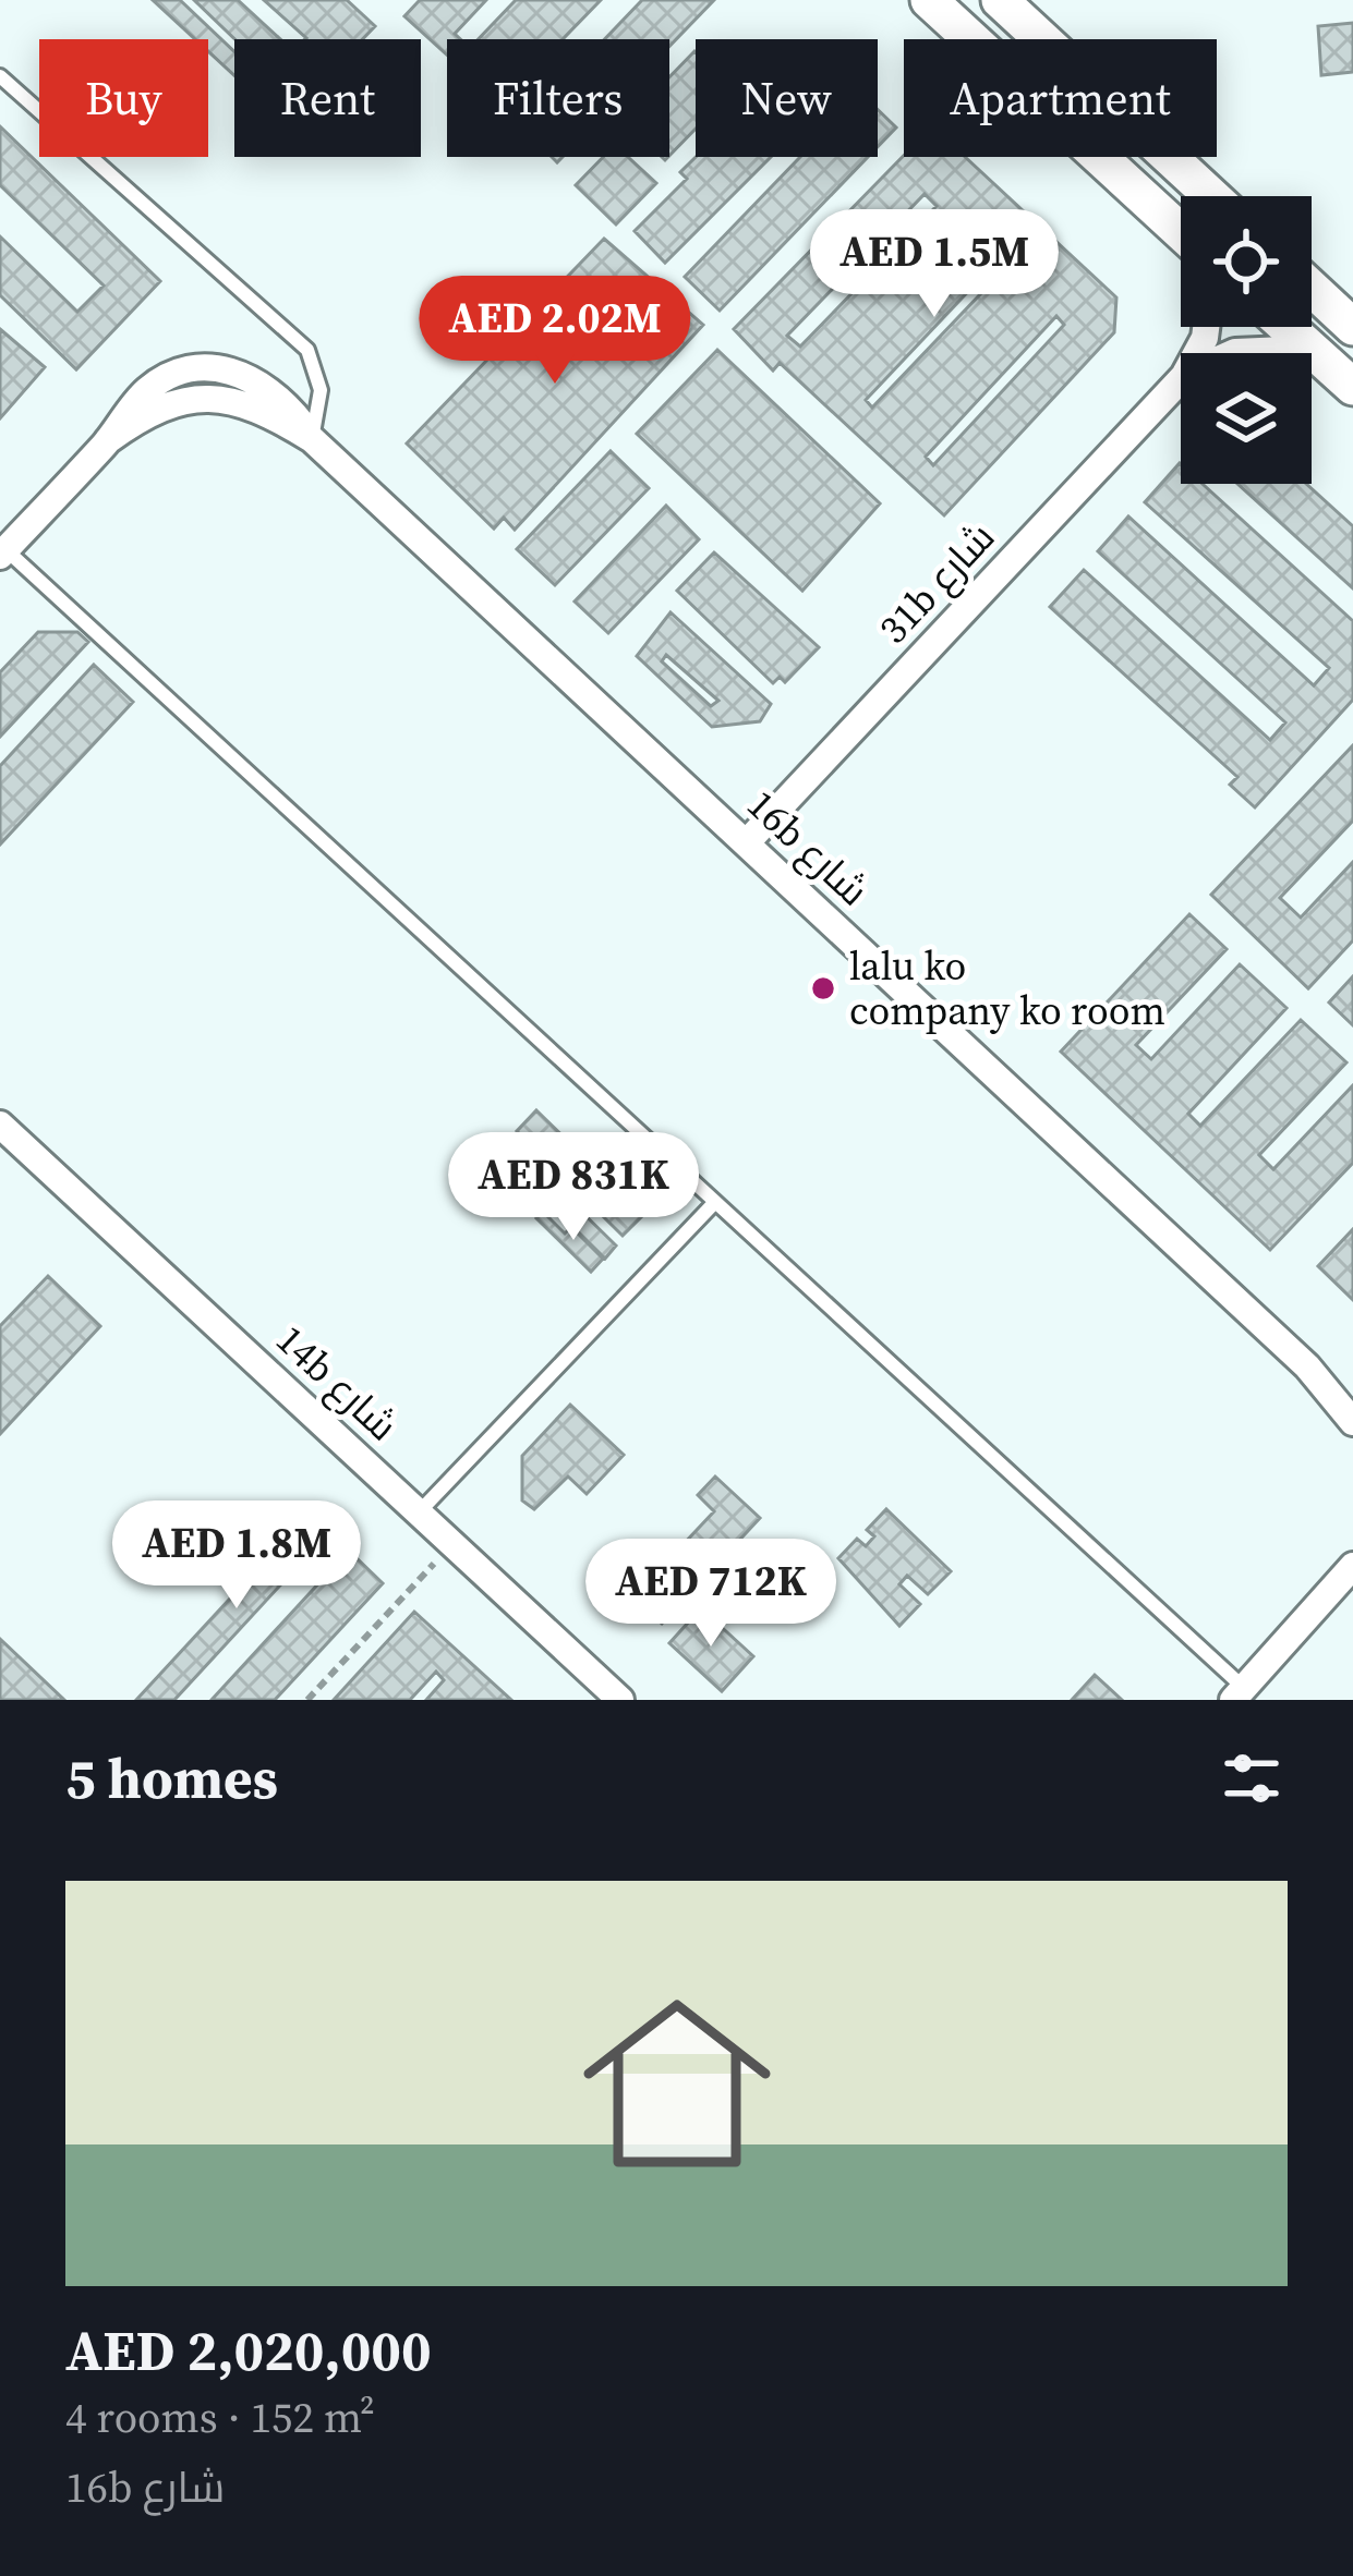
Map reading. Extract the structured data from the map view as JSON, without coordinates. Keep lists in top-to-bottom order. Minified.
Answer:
{"streets":{"street":["31b شارع","16b شارع","14b شارع"]},"crossings":[["31b شارع","16b شارع"]],"places":["lalu ko company ko room"],"page":{"chip":["Buy","Rent","Filters","New","Apartment"],"price":["AED 1.5M","AED 2.02M","AED 831K","AED 1.8M","AED 712K"],"heading":"5 homes","list":[{"name":"AED 2,020,000","note":"4 rooms · 152 m² · 16b شارع"}]}}
